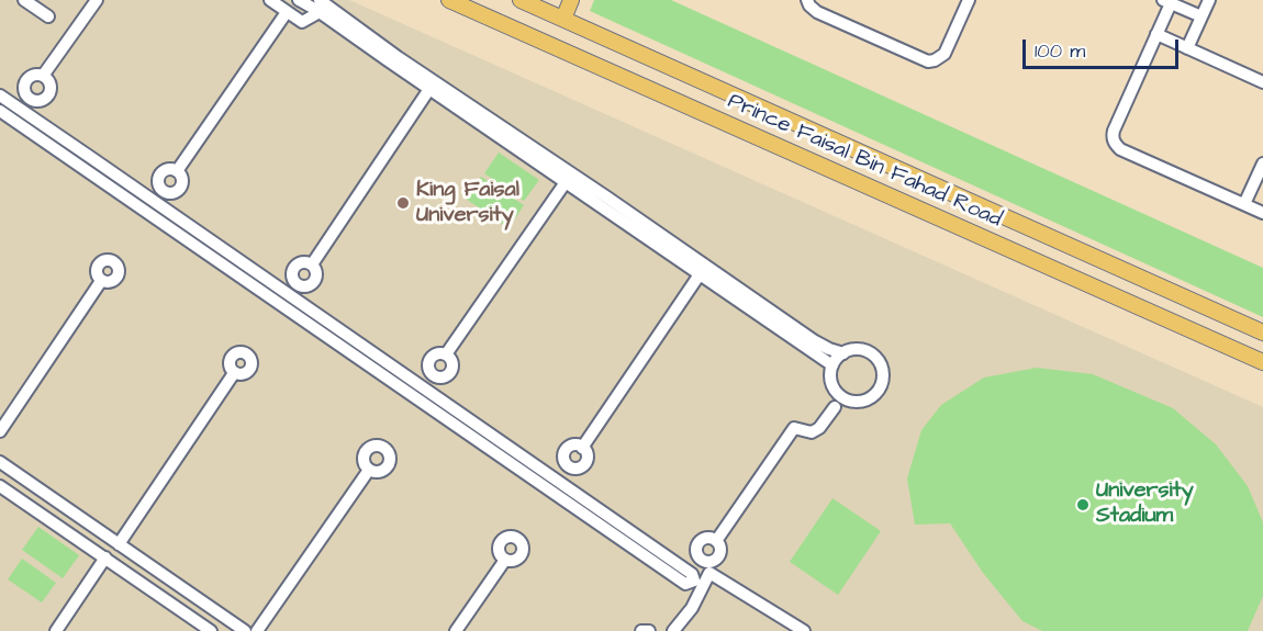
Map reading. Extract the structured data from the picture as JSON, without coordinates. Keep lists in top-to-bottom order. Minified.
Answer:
{"streets":{"main road":["Prince Faisal Bin Fahad Road"]},"places":["King Faisal University","University Stadium"],"scale_bar":"100 m"}
